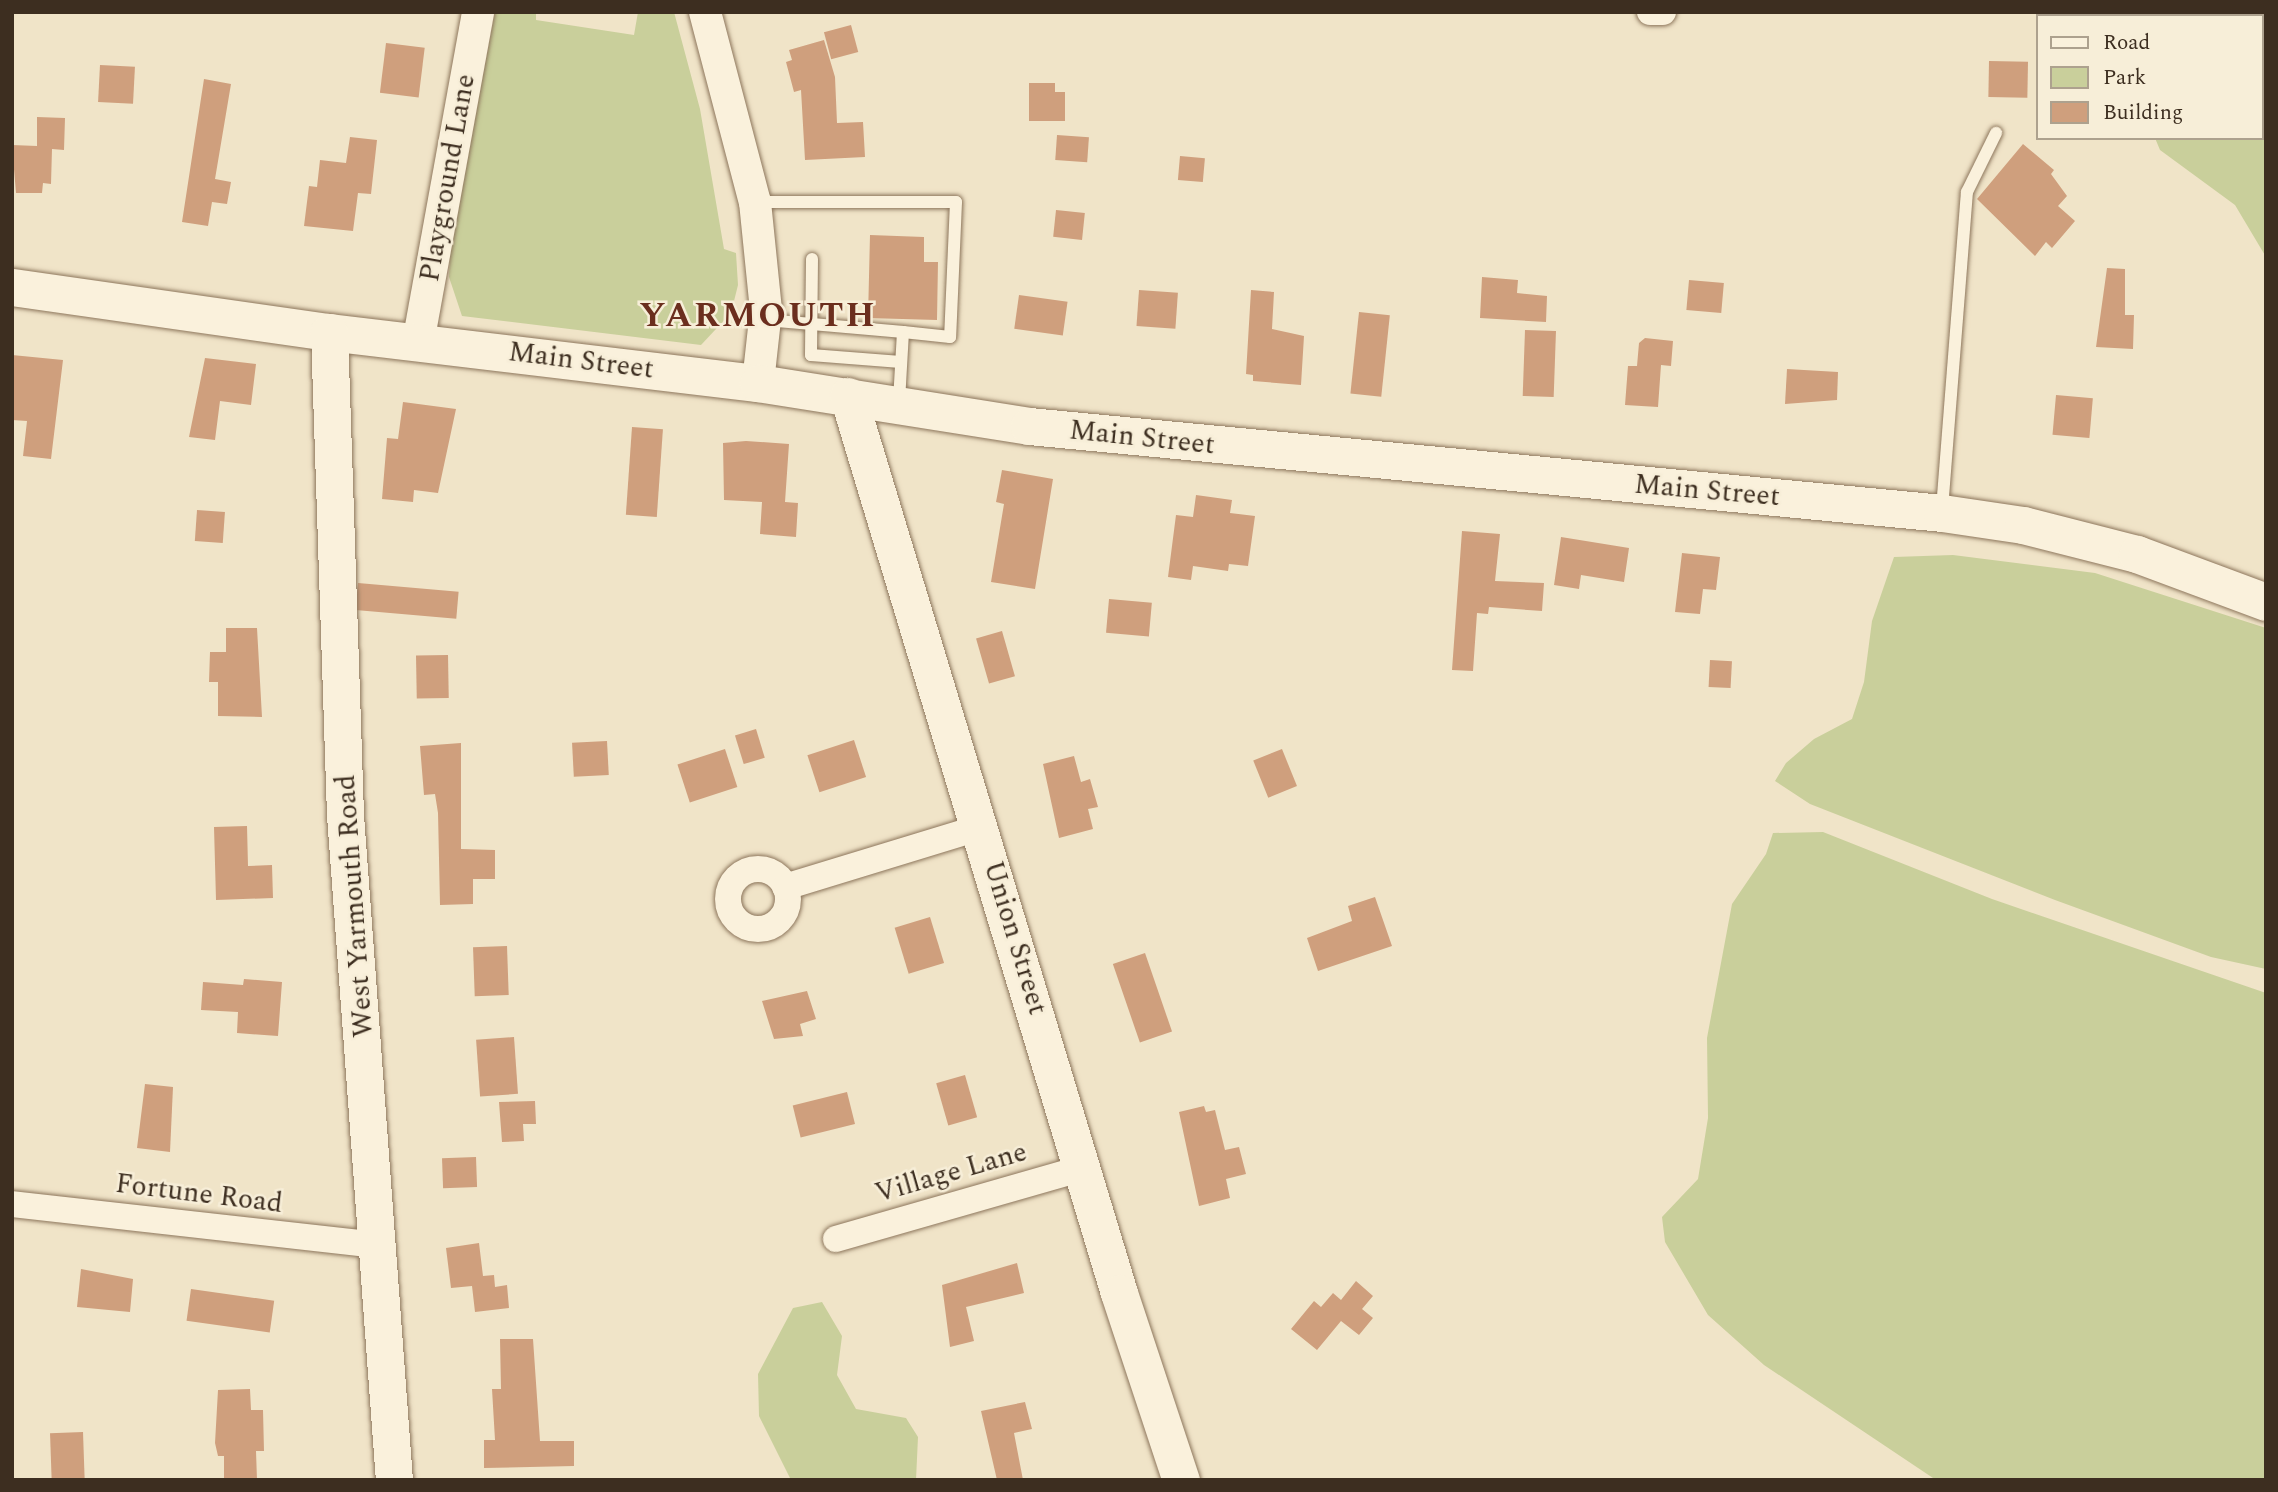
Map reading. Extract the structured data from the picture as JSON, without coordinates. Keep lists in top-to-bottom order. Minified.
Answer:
{"streets":{"main road":["Main Street","West Yarmouth Road","Union Street"],"street":["Playground Lane","Village Lane","Fortune Road"]},"crossings":[["Playground Lane","Main Street"],["Main Street","West Yarmouth Road"],["Main Street","Union Street"],["West Yarmouth Road","Fortune Road"],["Union Street","Village Lane"]],"districts":["YARMOUTH"],"legend":["Road","Park","Building"]}
